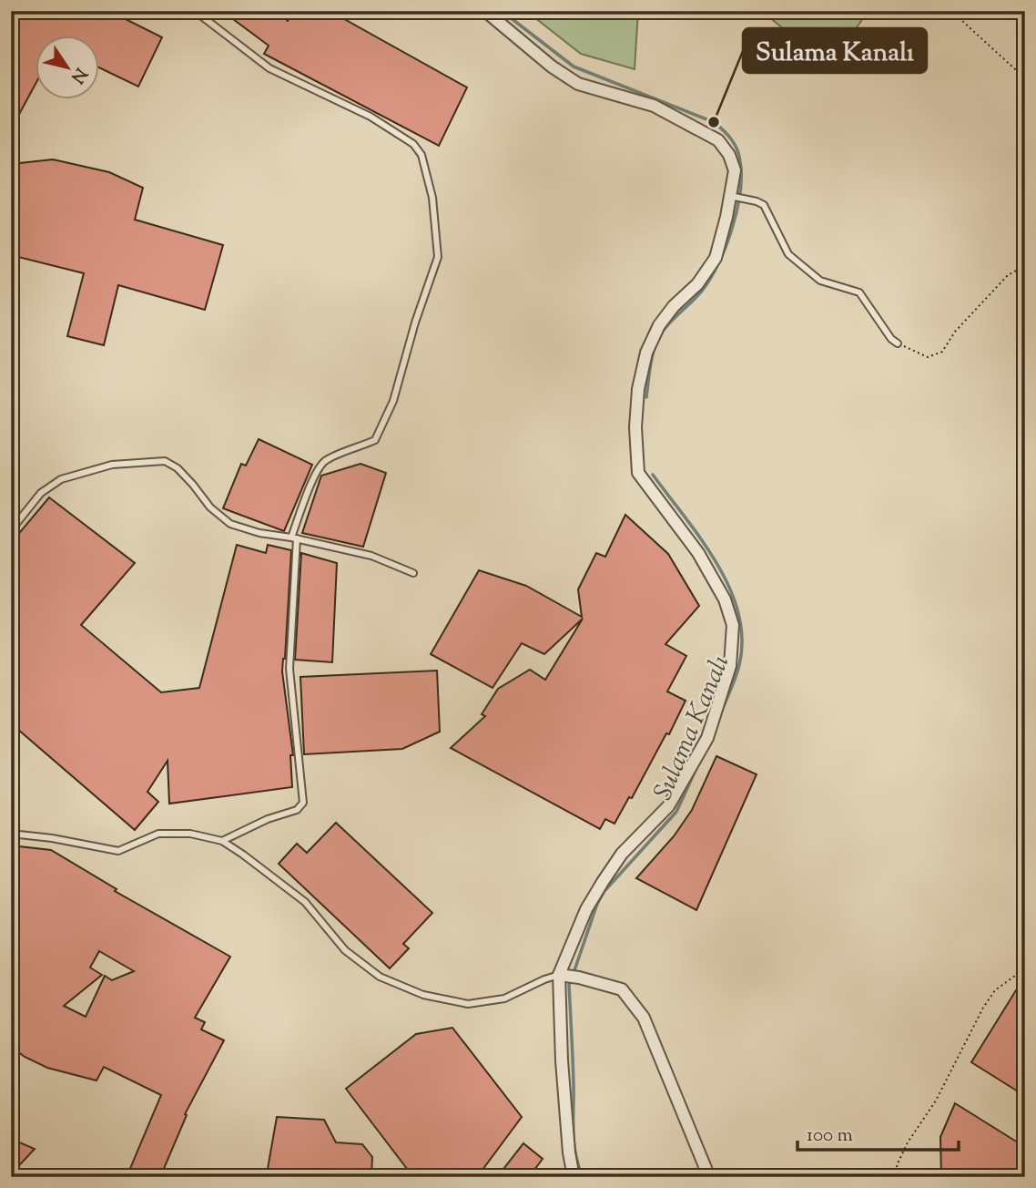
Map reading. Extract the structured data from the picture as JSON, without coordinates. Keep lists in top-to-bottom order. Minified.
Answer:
{"water":["Sulama Kanalı"],"places":["Sulama Kanalı"],"scale_bar":"100 m","north":"bottom right"}
